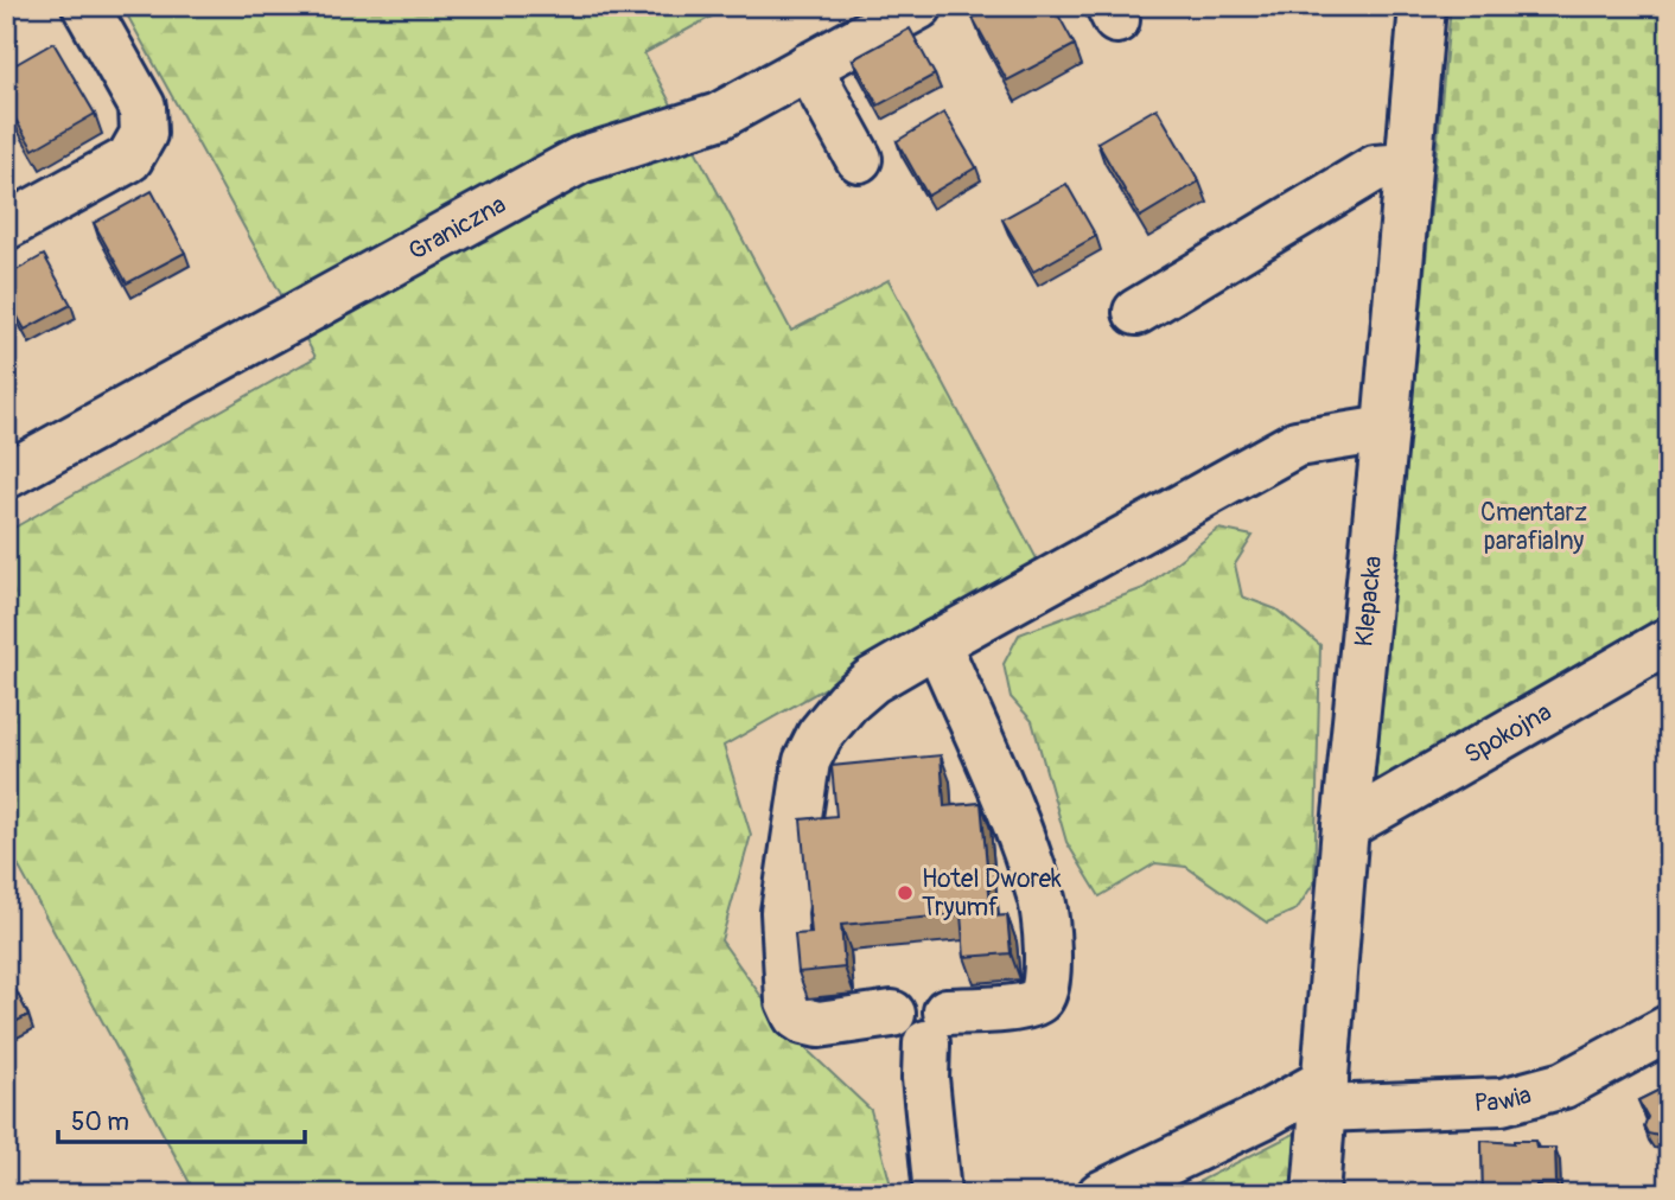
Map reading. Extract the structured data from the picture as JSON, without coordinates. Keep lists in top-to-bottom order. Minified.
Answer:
{"streets":{"street":["Graniczna","Klepacka","Spokojna","Pawia"]},"crossings":[["Klepacka","Spokojna"],["Klepacka","Pawia"]],"parks":["Cmentarz parafialny"],"places":["Hotel Dworek Tryumf"],"scale_bar":"50 m"}
